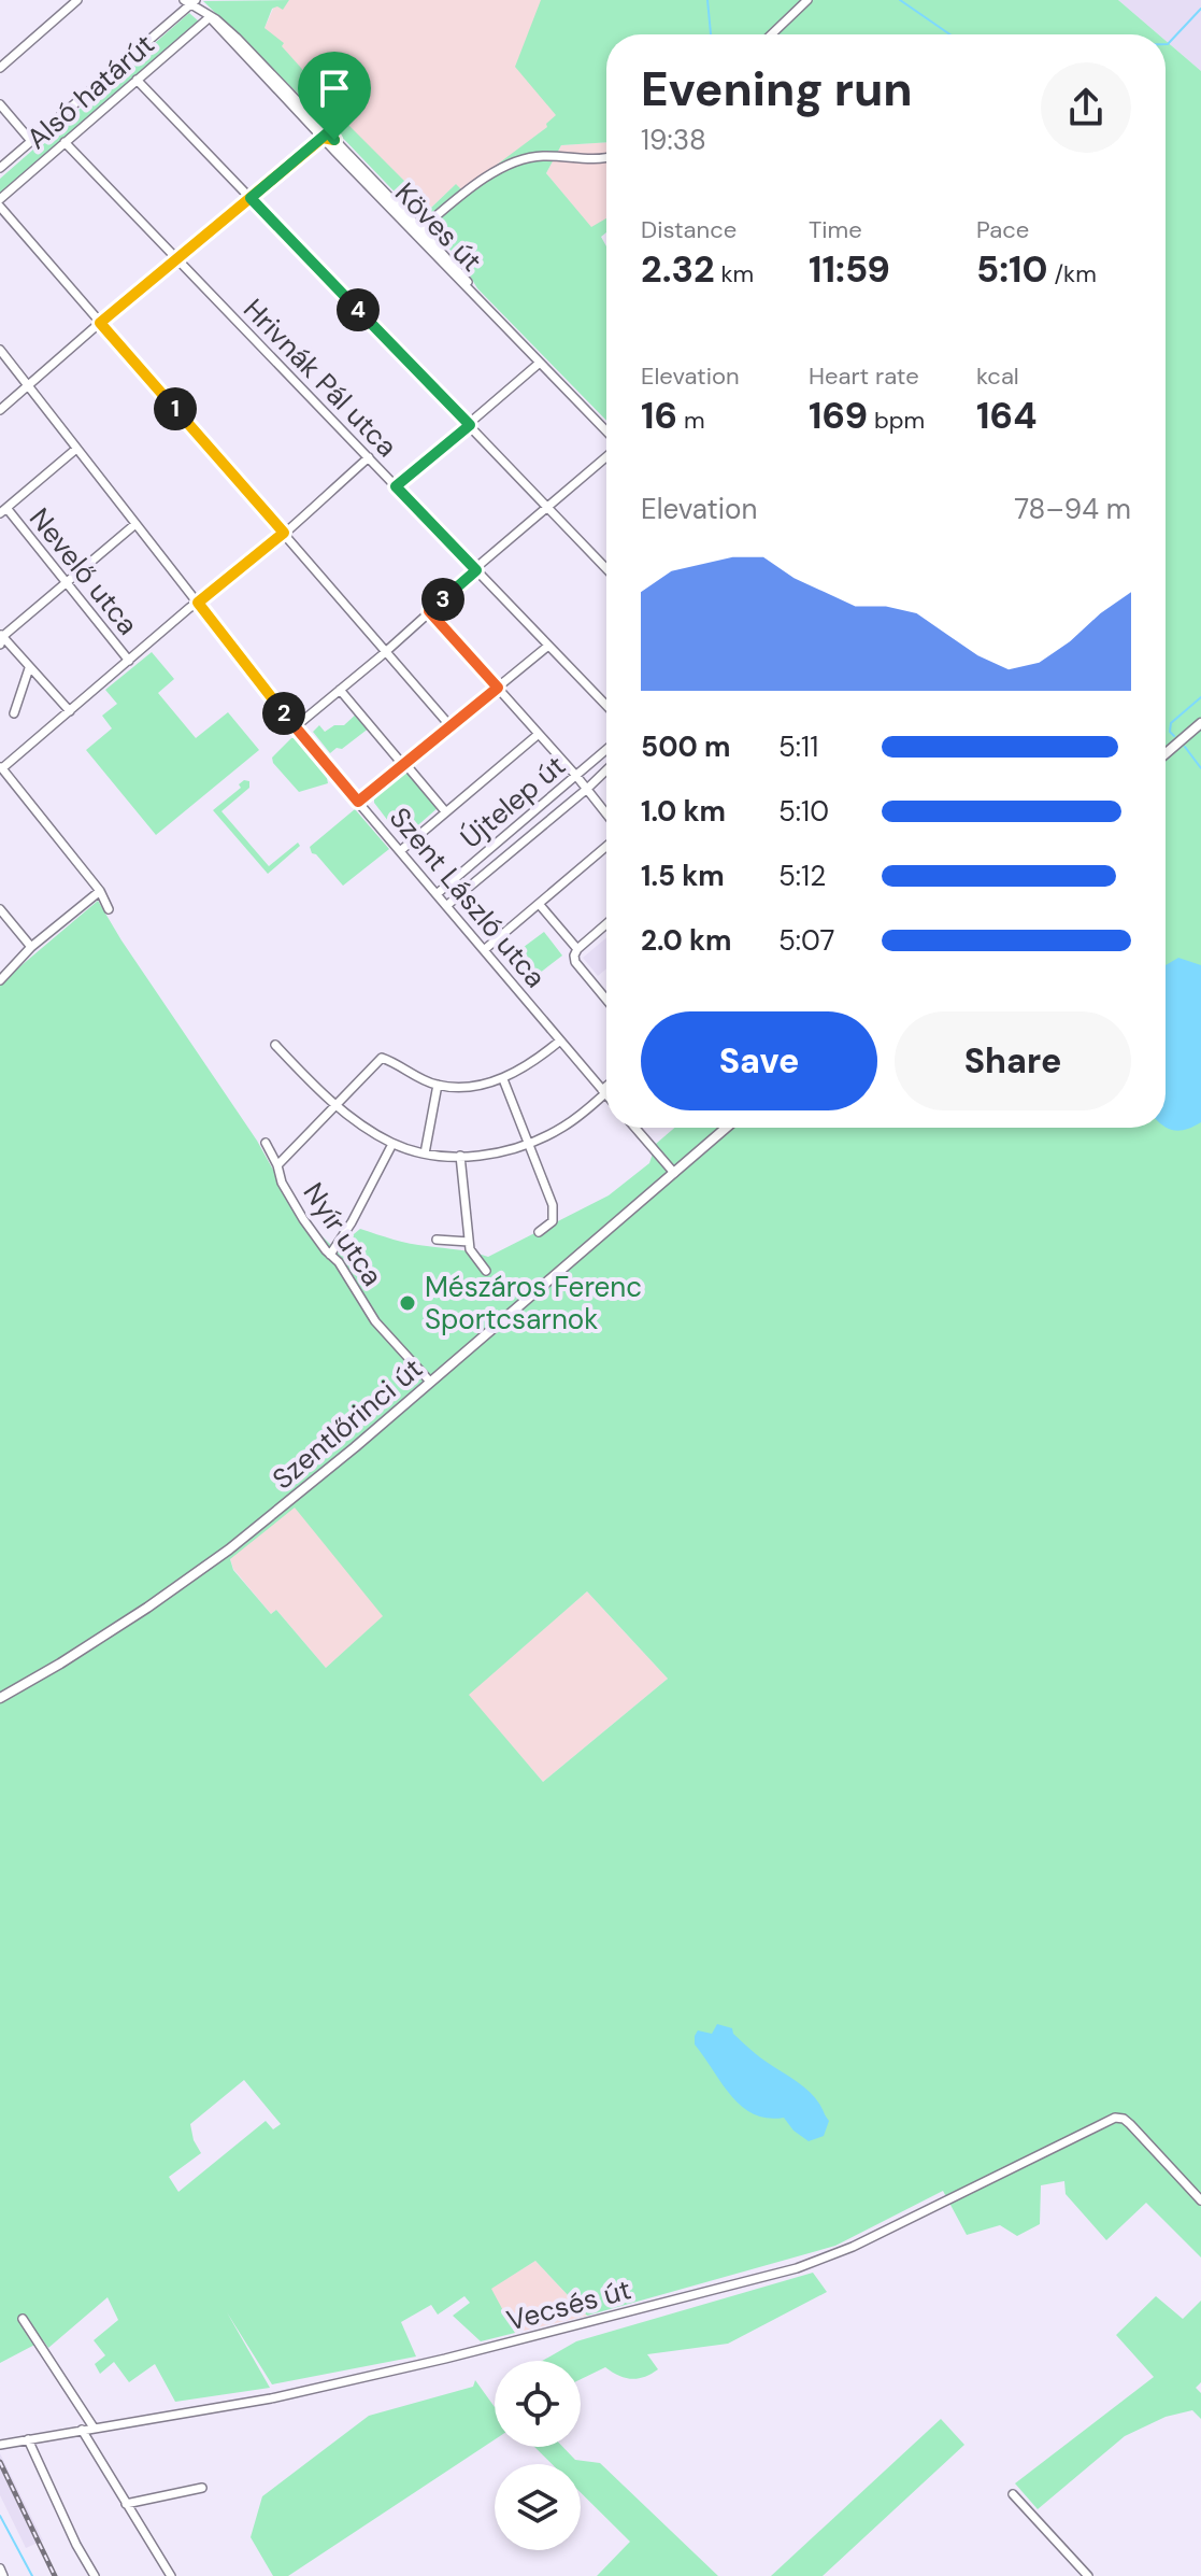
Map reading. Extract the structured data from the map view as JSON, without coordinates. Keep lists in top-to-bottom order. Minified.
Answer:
{"streets":{"main road":["Szentlőrinci út"],"street":["Alsó határút","Köves út","Hrivnák Pál utca","Nevelő utca","Újtelep út","Szent László utca","Nyír utca","Vecsés út"]},"crossings":[["Alsó határút","Köves út"],["Alsó határút","Hrivnák Pál utca"],["Újtelep út","Szent László utca"],["Nyír utca","Szentlőrinci út"]],"places":["Mészáros Ferenc Sportcsarnok"],"page":{"heading":["Evening run","19:38"],"stats":[["Distance","2.32 km"],["Time","11:59"],["Pace","5:10 /km"],["Elevation","16 m"],["Heart rate","169 bpm"],["kcal","164"]],"pins":["4","1","3","2"],"chart":["Elevation","78–94 m"],"list":[{"name":"500 m","note":"5:11"},{"name":"1.0 km","note":"5:10"},{"name":"1.5 km","note":"5:12"},{"name":"2.0 km","note":"5:07"}],"buttons":["Save","Share"]}}
